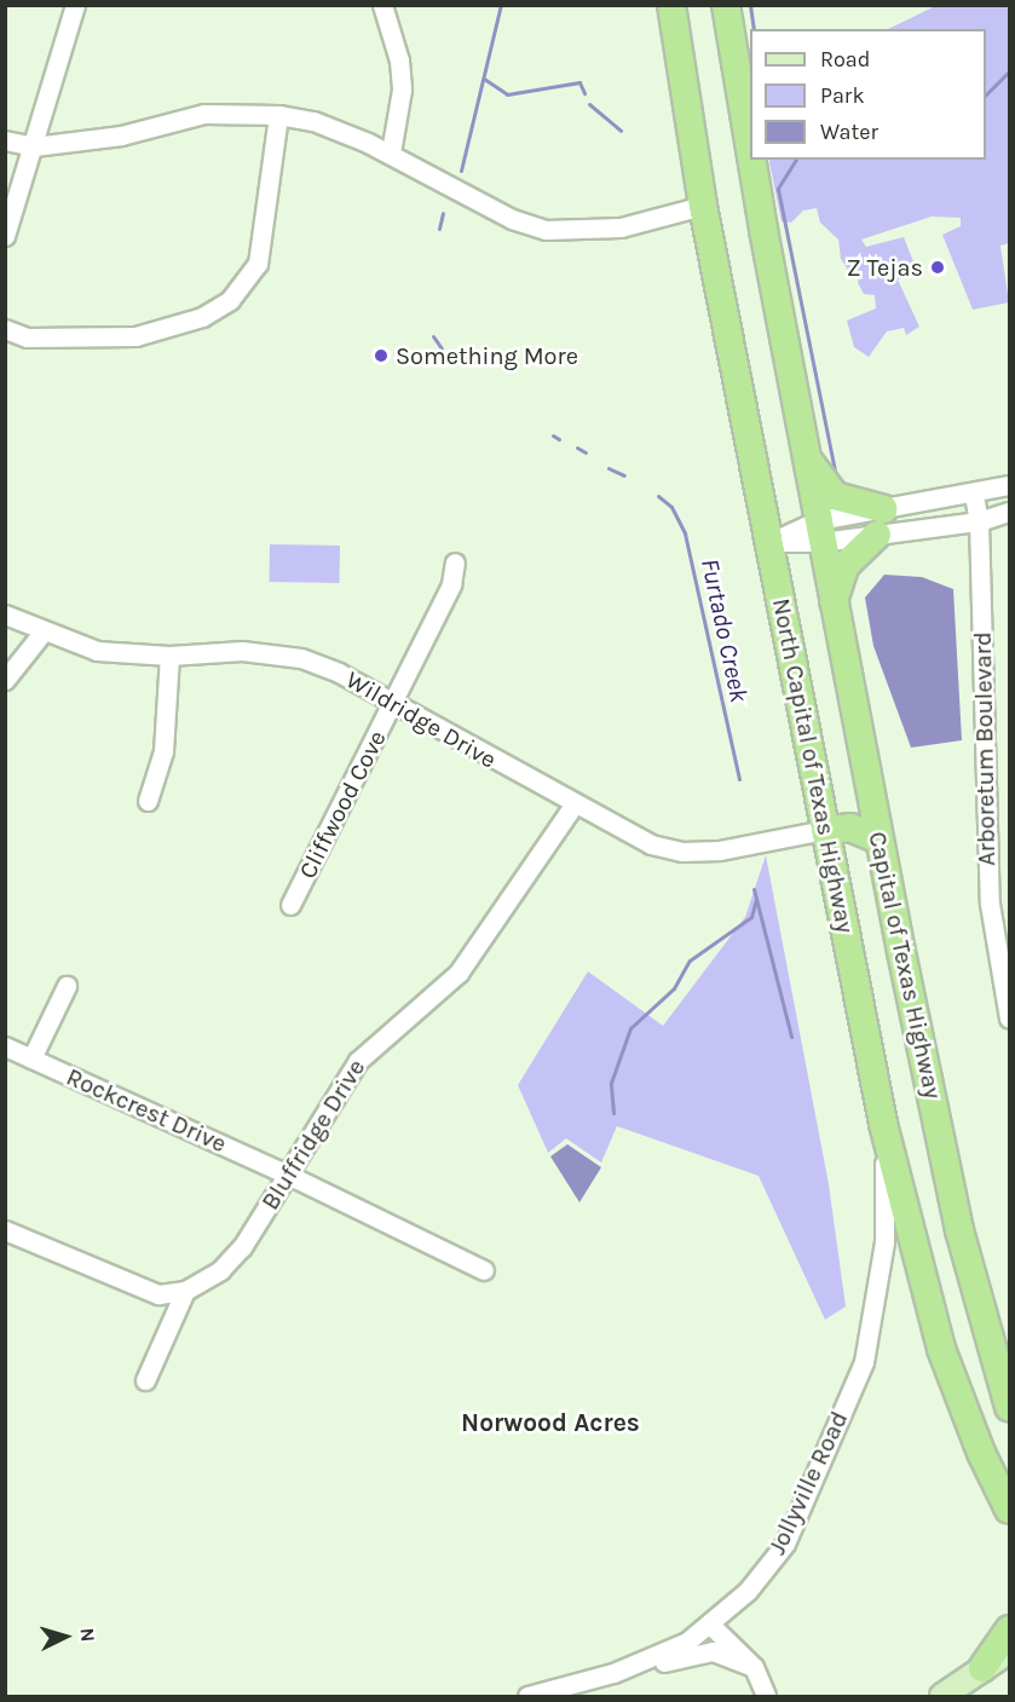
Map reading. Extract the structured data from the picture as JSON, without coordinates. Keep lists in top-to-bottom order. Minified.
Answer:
{"streets":{"highway":["North Capital of Texas Highway","Capital of Texas Highway"],"street":["Wildridge Drive","Arboretum Boulevard","Cliffwood Cove","Rockcrest Drive","Bluffridge Drive","Jollyville Road"]},"crossings":[["Wildridge Drive","North Capital of Texas Highway"],["Wildridge Drive","Cliffwood Cove"],["Wildridge Drive","Bluffridge Drive"],["North Capital of Texas Highway","Jollyville Road"],["Rockcrest Drive","Bluffridge Drive"]],"districts":["Norwood Acres"],"water":["Furtado Creek"],"places":["Z Tejas","Something More"],"legend":["Road","Park","Water"],"north":"right"}
